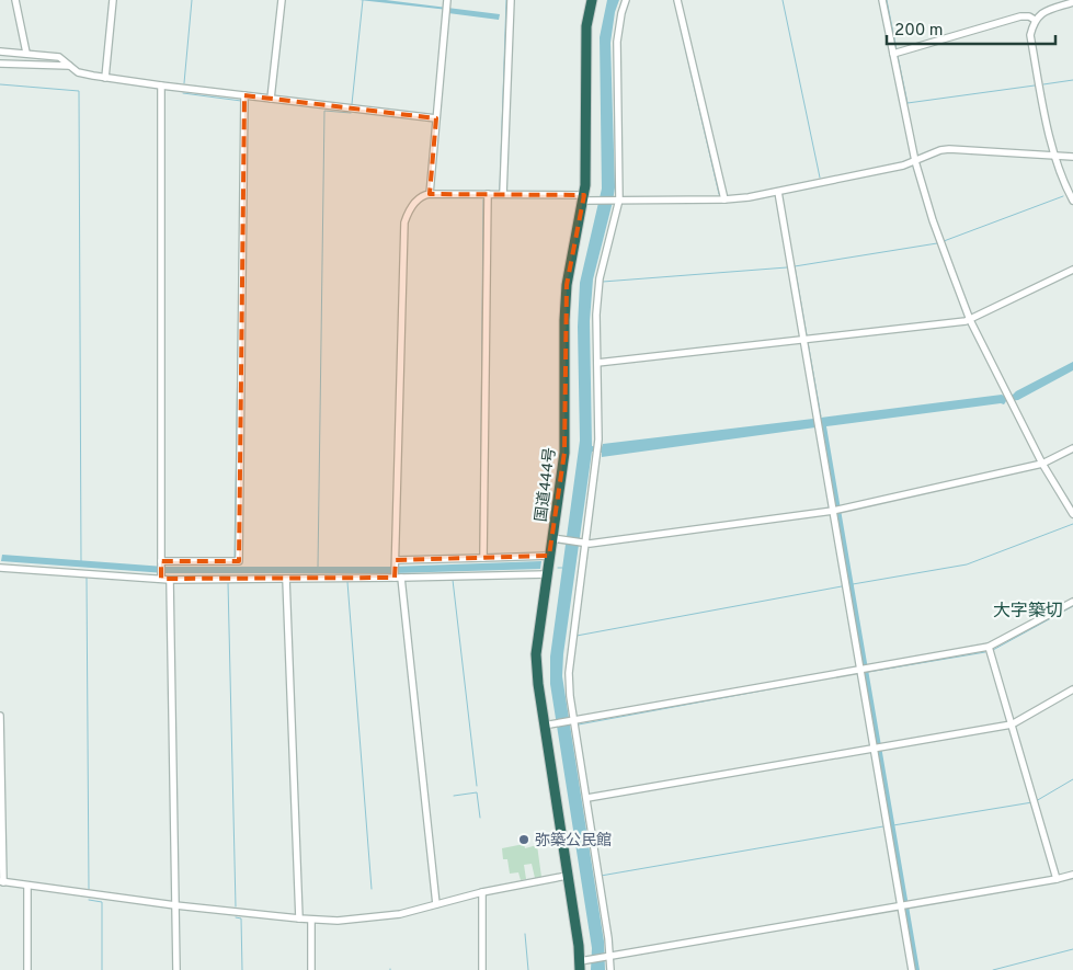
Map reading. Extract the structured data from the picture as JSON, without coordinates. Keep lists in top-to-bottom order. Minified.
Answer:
{"streets":{"highway":["国道444号"]},"districts":["大字築切"],"places":["弥築公民館"],"scale_bar":"200 m"}
